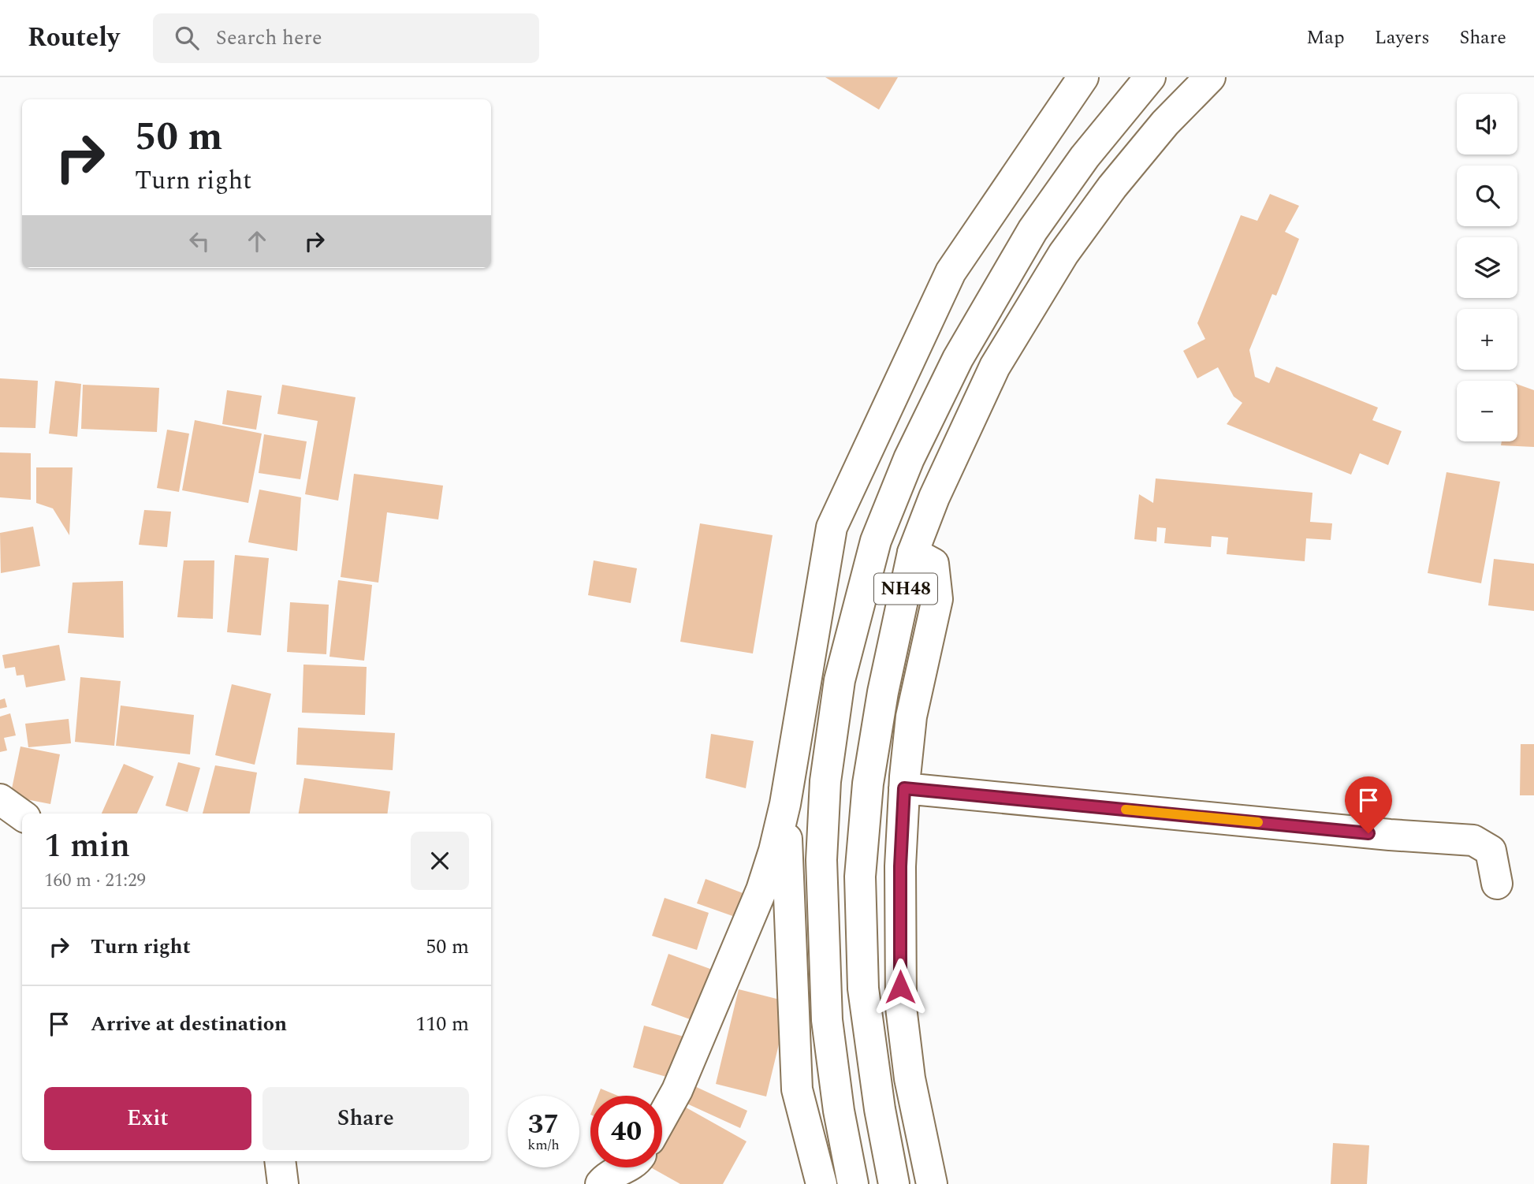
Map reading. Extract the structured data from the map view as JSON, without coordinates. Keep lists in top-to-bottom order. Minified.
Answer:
{"streets":{"main road":["NH48"]},"page":{"header":"Routely","search":"Search here","nav":["Map","Layers","Share"],"map_buttons":["+","−"],"turn":["50 m","Turn right"],"heading":["1 min","160 m · 21:29"],"list":[{"name":"Turn right","value":"50 m"},{"name":"Arrive at destination","value":"110 m"}],"buttons":["Exit","Share"],"speed":"37 km/h","limit":"40"}}
